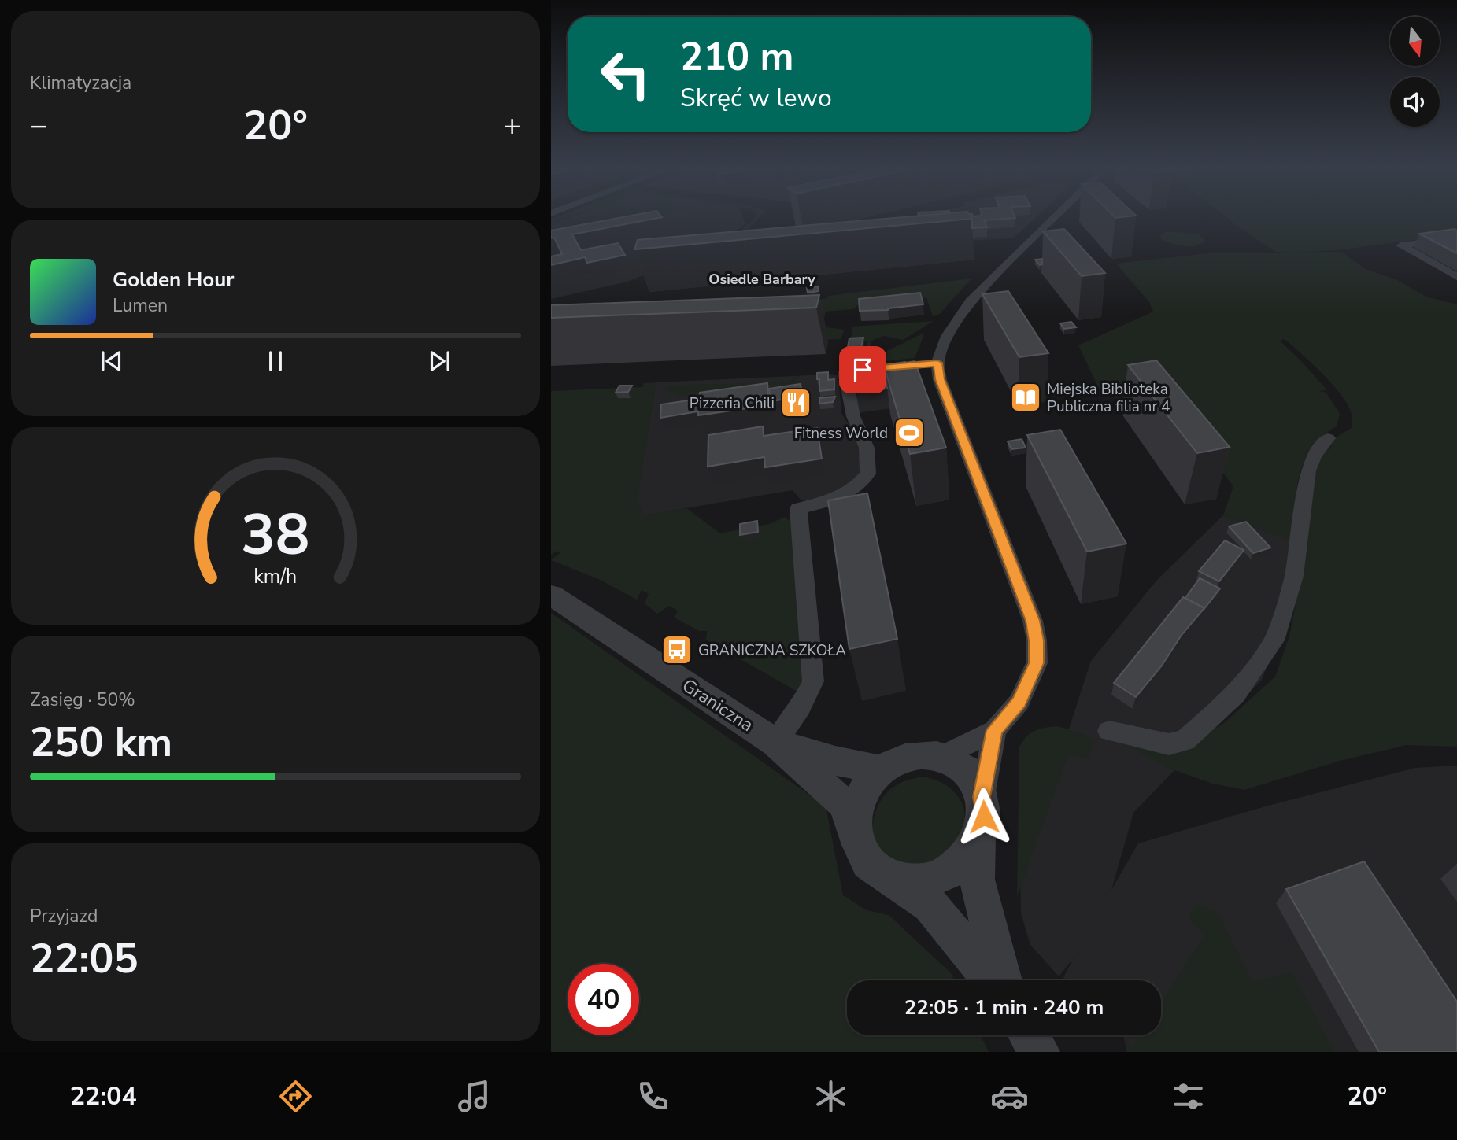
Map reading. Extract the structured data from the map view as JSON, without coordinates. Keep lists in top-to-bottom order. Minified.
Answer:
{"streets":{"street":["Graniczna"]},"districts":["Osiedle Barbary"],"places":{"library":["Miejska Biblioteka Publiczna filia nr 4"],"restaurant":["Pizzeria Chili"],"sports":["Fitness World"],"bus stop":["GRANICZNA SZKOŁA"]},"north":"bottom","page":{"tile":["Klimatyzacja",["Zasięg · 50%","250 km"],["Przyjazd","22:05"]],"turn":["210 m","Skręć w lewo"],"heat":["−","20°","+"],"song":["Golden Hour","Lumen"],"limit":"40","trip":"22:05 · 1 min · 240 m","tabs":["22:04","20°"],"gauge":["38","km/h"]}}
